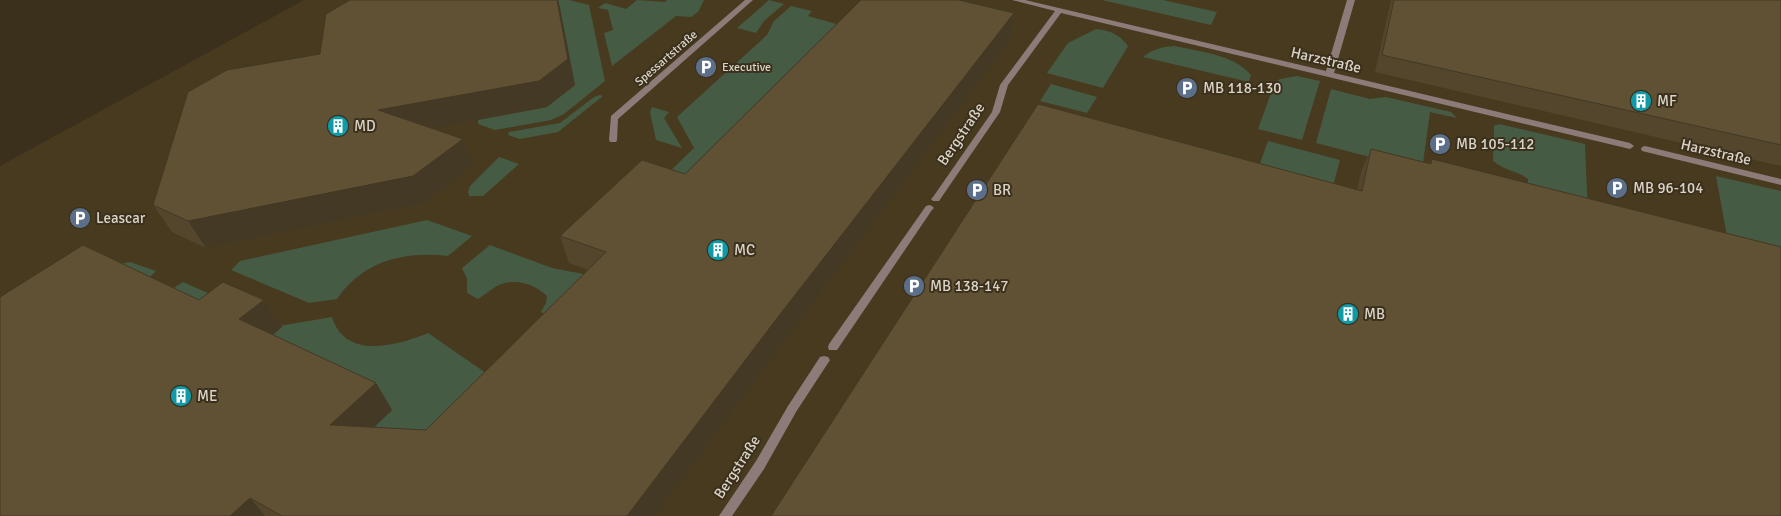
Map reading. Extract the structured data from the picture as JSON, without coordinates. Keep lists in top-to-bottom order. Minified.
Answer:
{"streets":{"lane":["Spessartstraße","Harzstraße","Bergstraße"]},"crossings":[["Harzstraße","Bergstraße"]],"places":{"parking":["Executive","MB 118-130","MB 105-112","MB 96-104","BR","Leascar","MB 138-147"],"building":["MF","MD","MC","MB","ME"]}}
